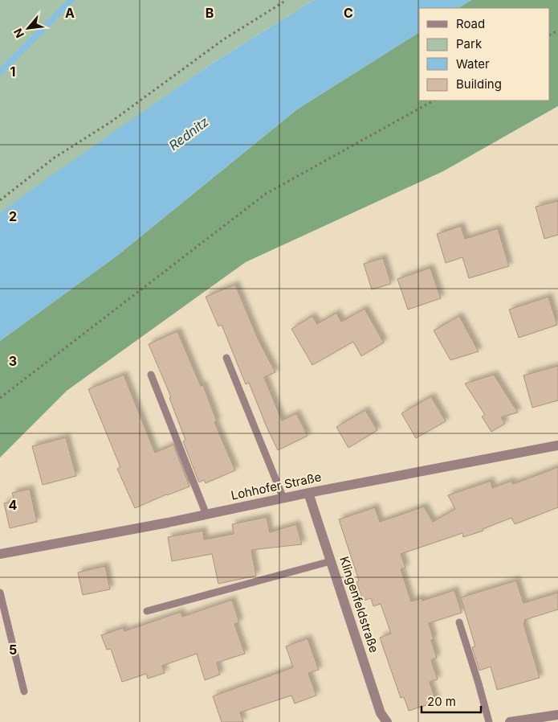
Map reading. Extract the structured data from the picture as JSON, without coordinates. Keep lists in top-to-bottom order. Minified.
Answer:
{"streets":{"street":["Lohhofer Straße","Klingenfeldstraße"]},"crossings":[["Lohhofer Straße","Klingenfeldstraße"]],"water":["Rednitz"],"legend":["Road","Park","Water","Building"],"scale_bar":"20 m","north":"bottom left","grid":{"columns":["A","B","C"],"rows":["1","2","3","4","5"]}}
